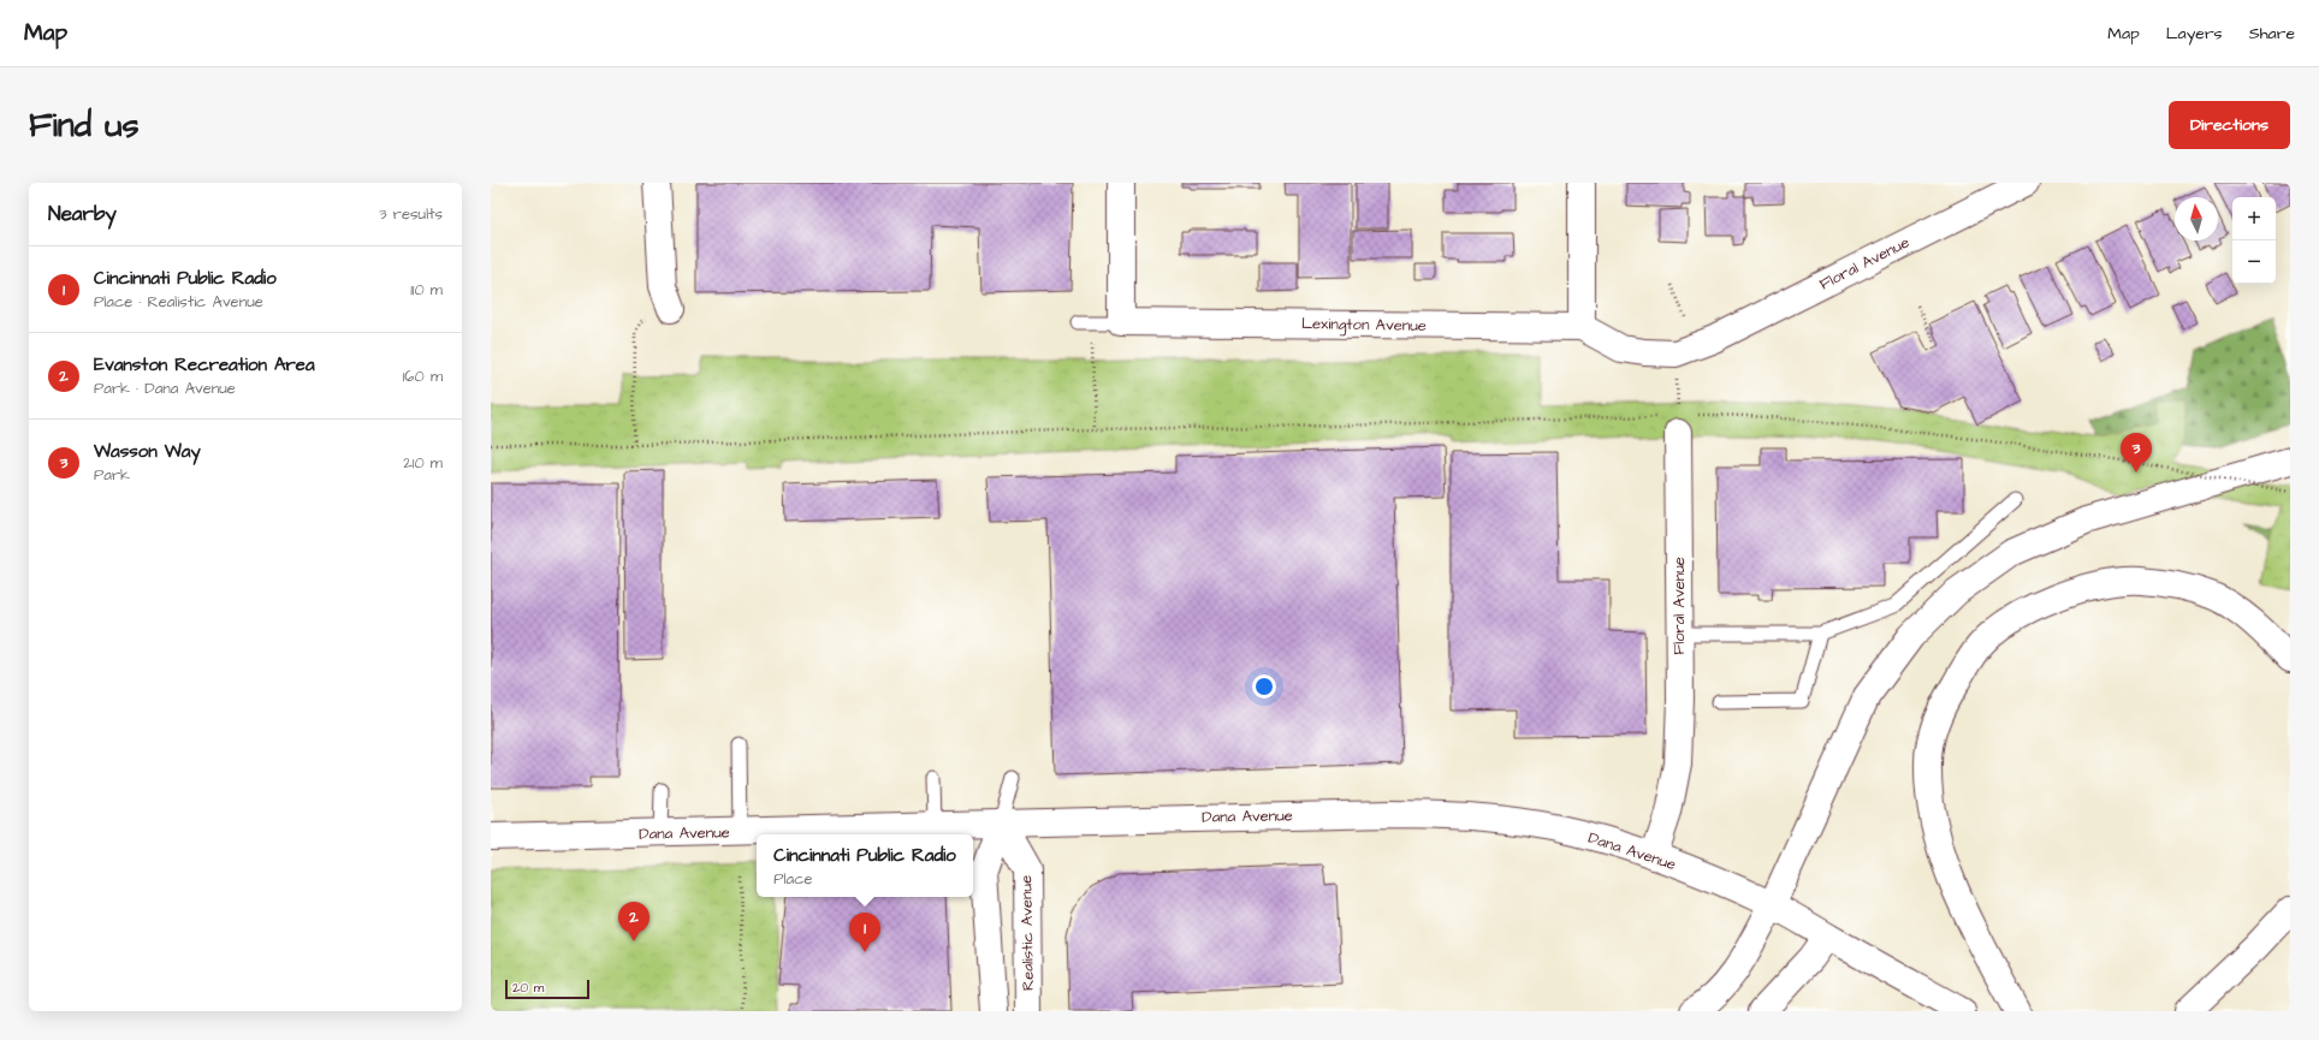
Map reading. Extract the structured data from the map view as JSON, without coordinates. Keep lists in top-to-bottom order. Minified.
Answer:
{"streets":{"main road":["Floral Avenue","Lexington Avenue","Dana Avenue","Realistic Avenue"]},"crossings":[["Floral Avenue","Lexington Avenue"],["Floral Avenue","Dana Avenue"],["Dana Avenue","Realistic Avenue"]],"scale_bar":"20 m","north":"top","page":{"header":"Map","nav":["Map","Layers","Share"],"buttons":"Directions","title":"Find us","heading":["Nearby","3 results"],"map_buttons":["+","−"],"list":[{"mark":"1","name":"Cincinnati Public Radio","note":"Place · Realistic Avenue","value":"110 m"},{"mark":"2","name":"Evanston Recreation Area","note":"Park · Dana Avenue","value":"160 m"},{"mark":"3","name":"Wasson Way","note":"Park","value":"210 m"}],"pins":["3","2","1"],"popup":["Cincinnati Public Radio","Place"],"scale":"20 m"}}
